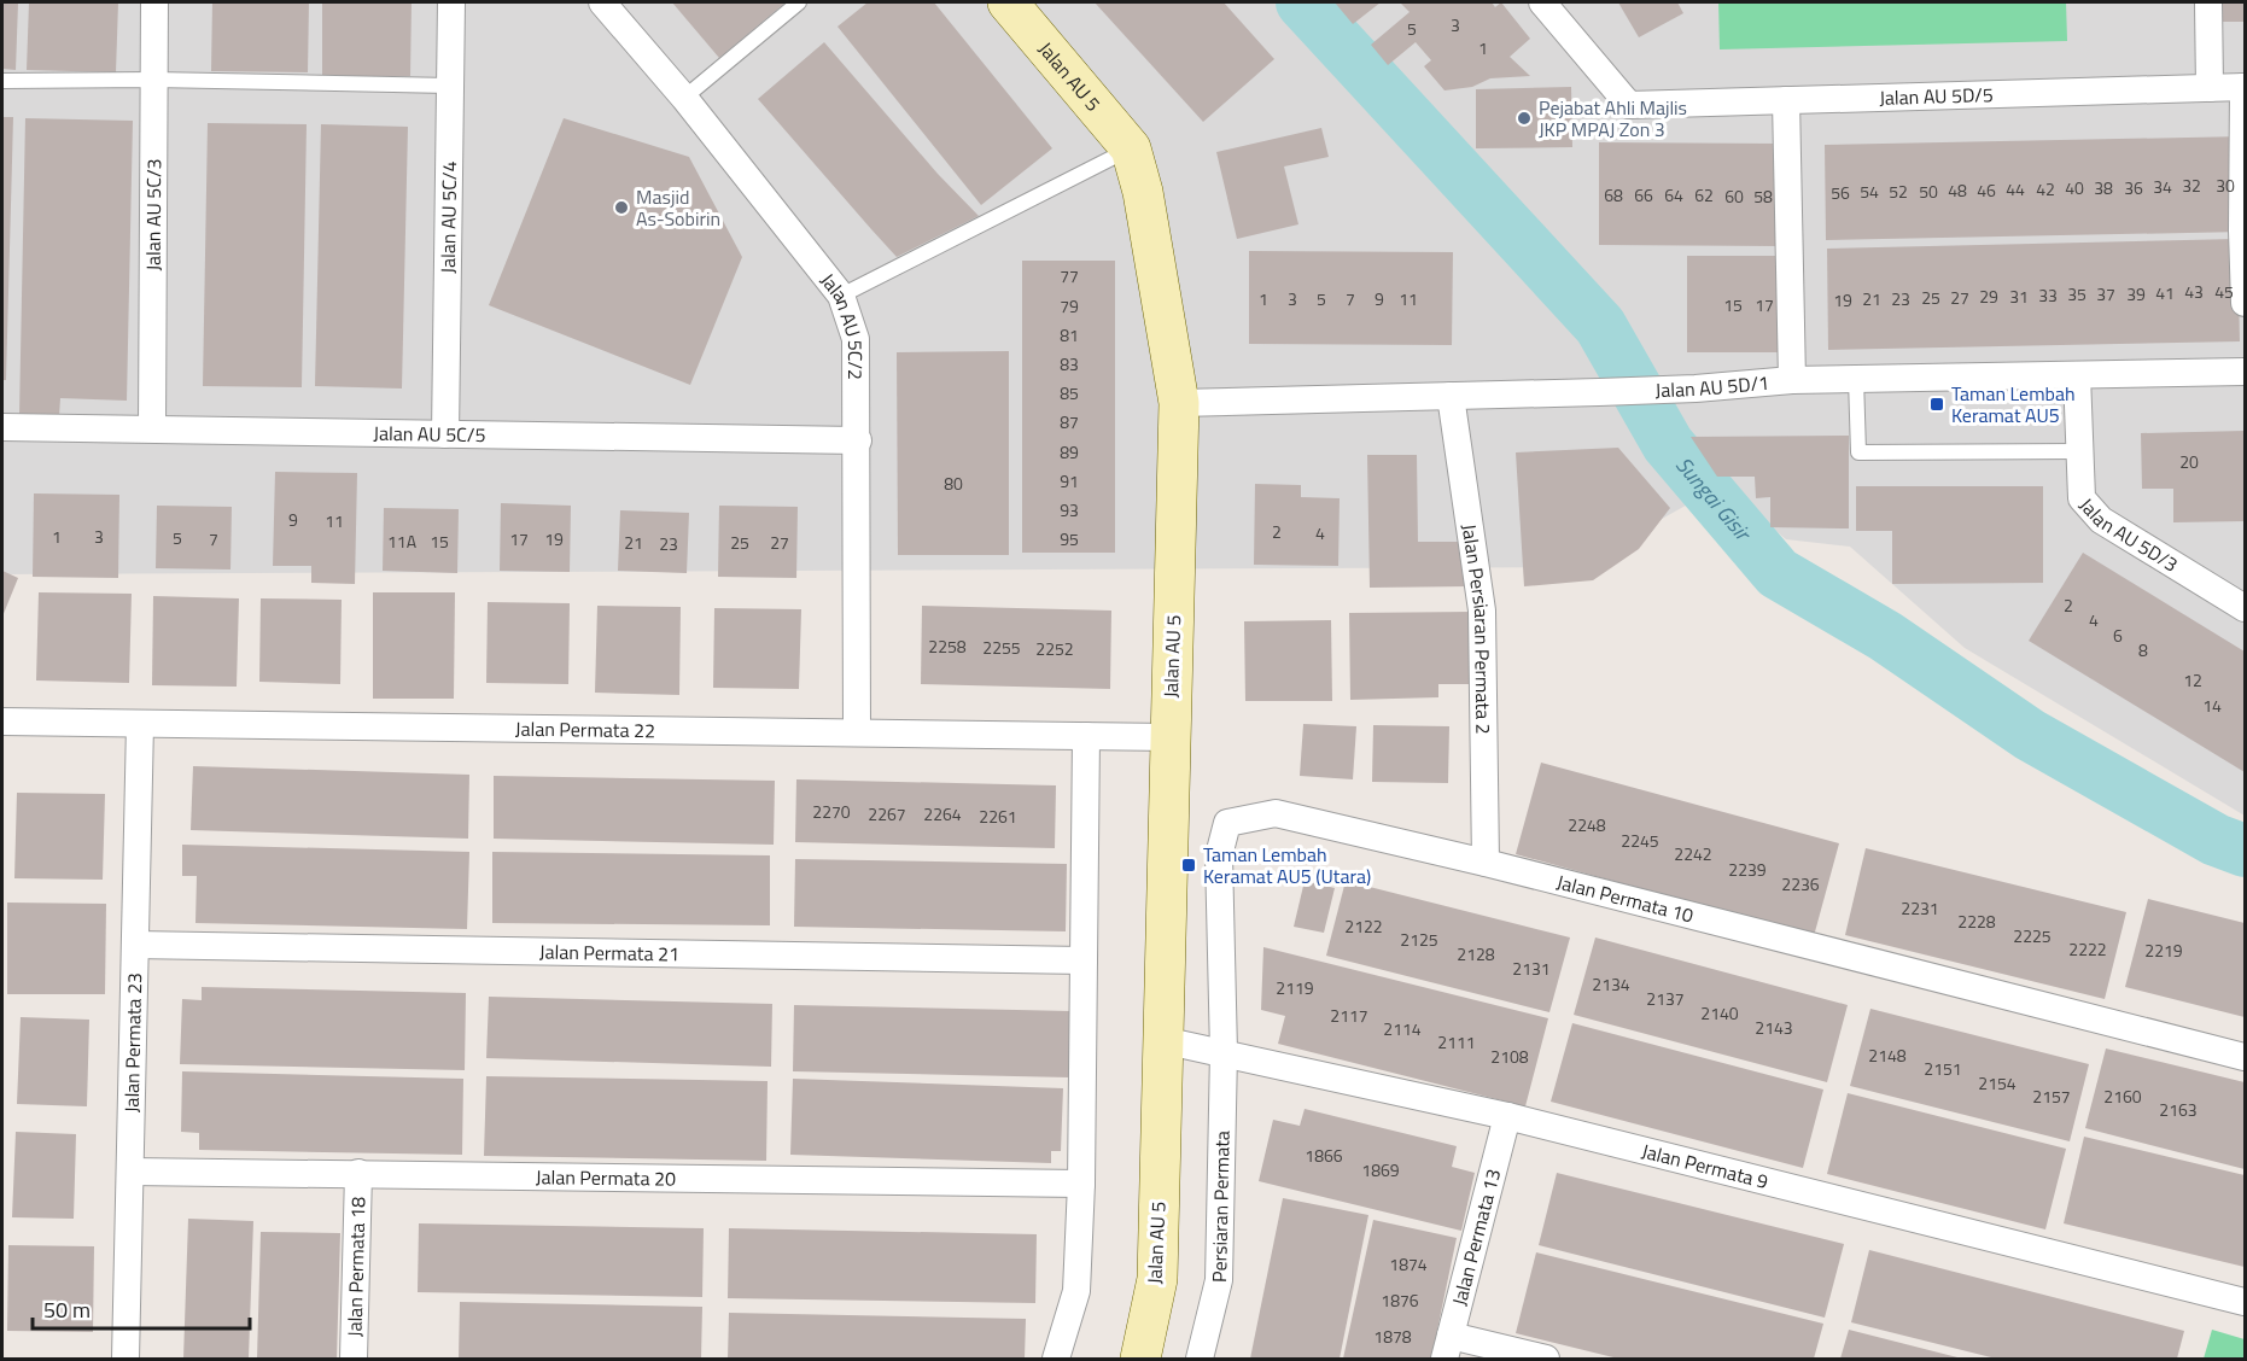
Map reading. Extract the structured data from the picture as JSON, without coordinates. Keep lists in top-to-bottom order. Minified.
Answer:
{"streets":{"main road":["Jalan AU 5"],"street":["Jalan AU 5D/5","Jalan AU 5C/3","Jalan AU 5C/4","Jalan AU 5C/2","Jalan AU 5D/1","Jalan AU 5C/5","Jalan AU 5D/3","Jalan Persiaran Permata 2","Jalan Permata 22","Jalan Permata 10","Jalan Permata 21","Jalan Permata 23","Jalan Permata 9","Jalan Permata 20","Persiaran Permata","Jalan Permata 13","Jalan Permata 18"]},"crossings":[["Jalan AU 5","Jalan AU 5D/1"],["Jalan AU 5","Jalan Permata 22"],["Jalan AU 5","Jalan Permata 9"],["Jalan AU 5C/3","Jalan AU 5C/5"],["Jalan AU 5C/4","Jalan AU 5C/5"],["Jalan AU 5C/2","Jalan AU 5C/5"],["Jalan AU 5C/2","Jalan Permata 22"],["Jalan AU 5D/1","Jalan AU 5D/3"],["Jalan AU 5D/1","Jalan Persiaran Permata 2"],["Jalan Persiaran Permata 2","Jalan Permata 10"],["Jalan Permata 22","Jalan Permata 23"],["Jalan Permata 10","Jalan Permata 9"],["Jalan Permata 10","Persiaran Permata"],["Jalan Permata 21","Jalan Permata 23"],["Jalan Permata 23","Jalan Permata 20"],["Jalan Permata 9","Persiaran Permata"],["Jalan Permata 9","Jalan Permata 13"],["Jalan Permata 20","Jalan Permata 18"]],"water":["Sungai Gisir"],"places":{"other":["Pejabat Ahli Majlis JKP MPAJ Zon 3","Masjid As-Sobirin"],"transit":["Taman Lembah Keramat AU5","Taman Lembah Keramat AU5 (Utara)"]},"house_numbers":["3","5","1","32","30","34","40","38","36","44","42","48","46","54","52","50","56","68","66","64","62","60","58","77","43","45","41","35","37","39","33","29","31","25","27","1","3","5","7","9","11","21","23","19","15","17","79","81","83","85","87","89","20","91","80","93","9","11","2","4","1","3","5","7","17","19","95","11A","15","21","25","27","23","2","4","6","2258","2255","2252","8","12","14","2270","2267","2264","2261","2248","2245","2242","2239","2236","2231","2228","2122","2225","2125","2222","2219","2128","2131","2134","2119","2137","2140","2117","2143","2114","2111","2148","2108","2151","2154","2157","2160","2163","1866","1869","1874","1876","1878"],"scale_bar":"50 m"}
